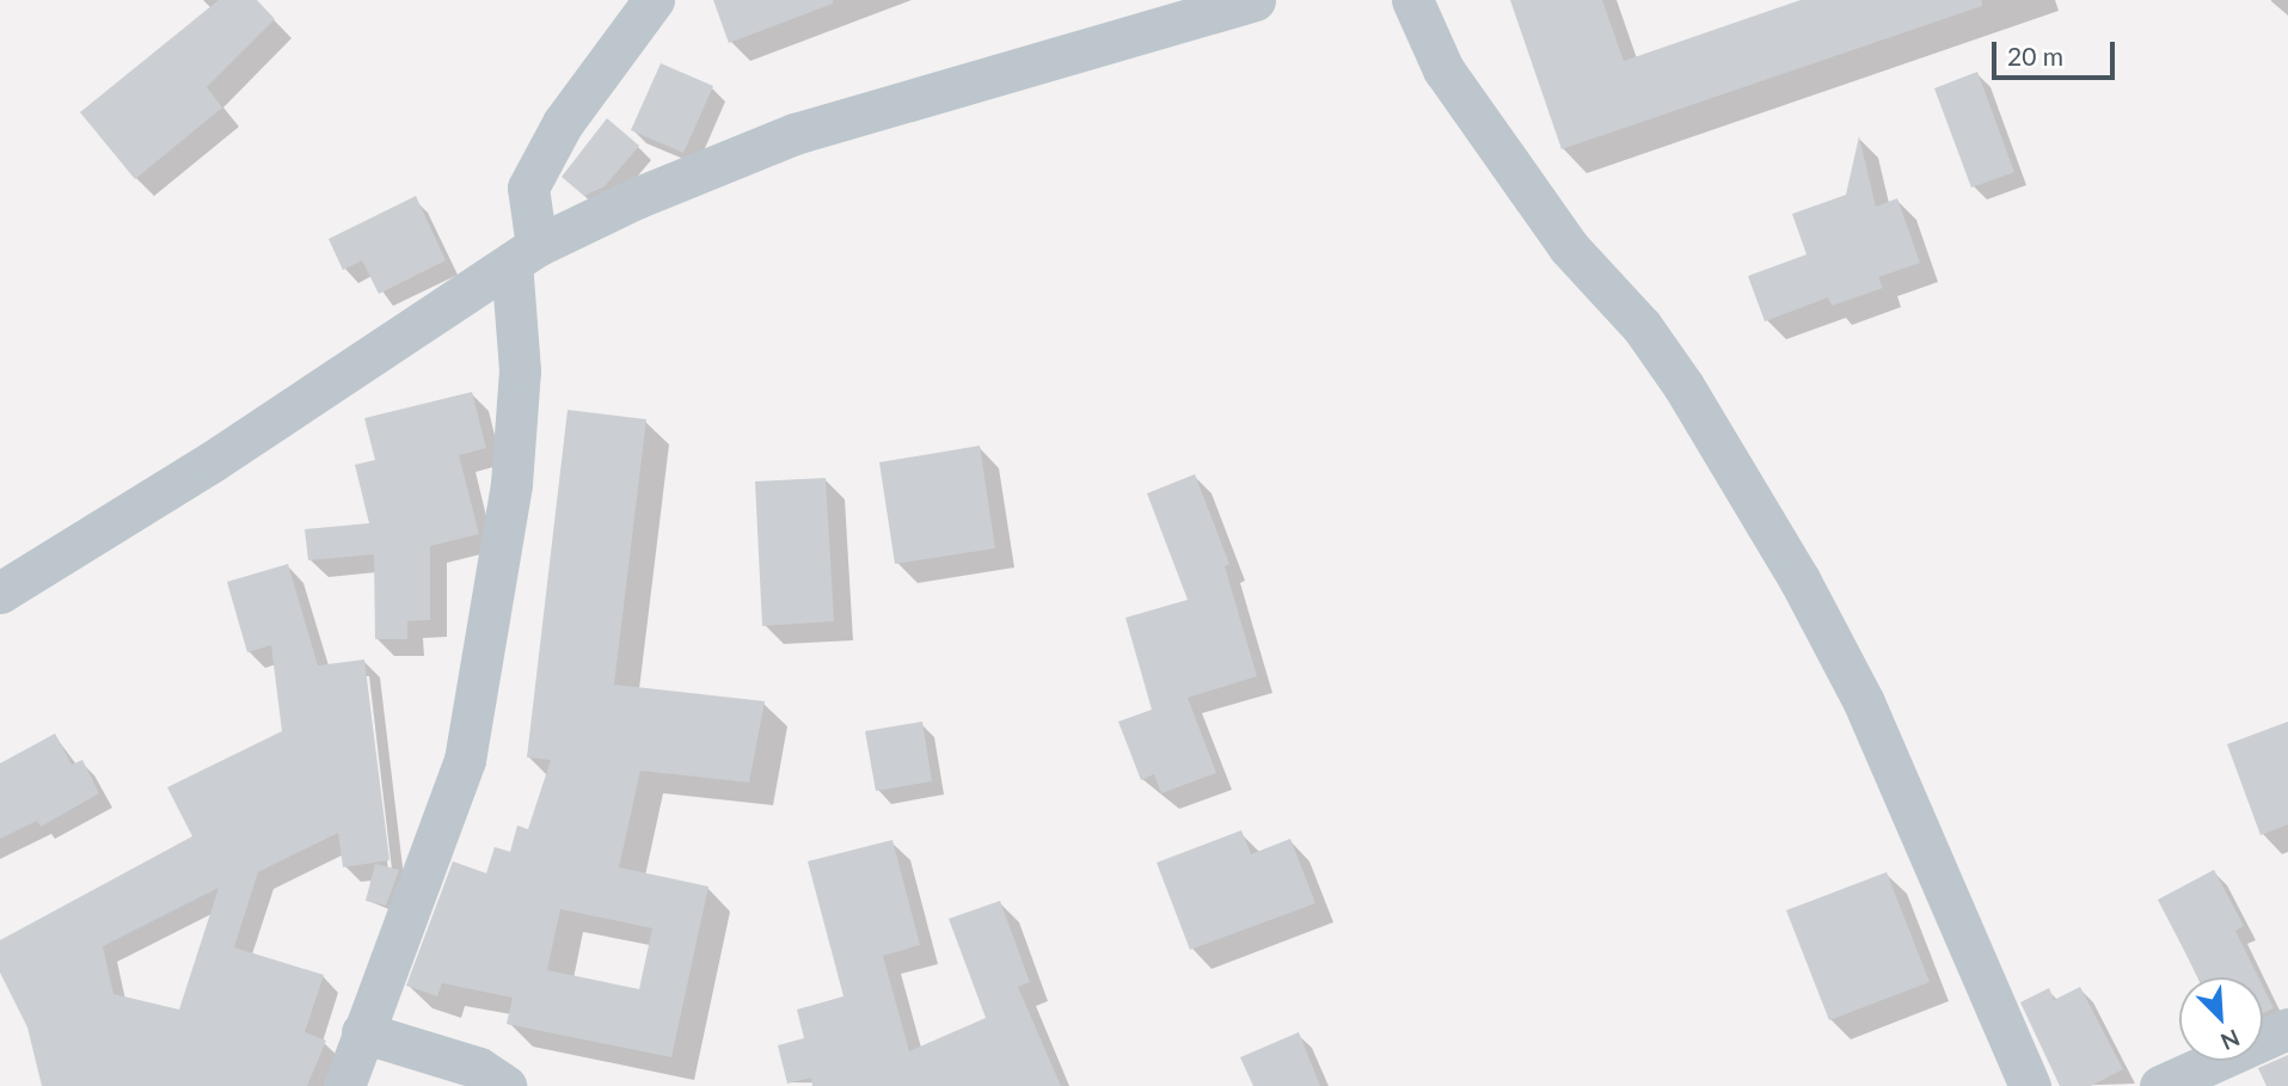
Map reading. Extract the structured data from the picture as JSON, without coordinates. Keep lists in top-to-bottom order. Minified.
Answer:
{"scale_bar":"20 m","north":"bottom right"}
